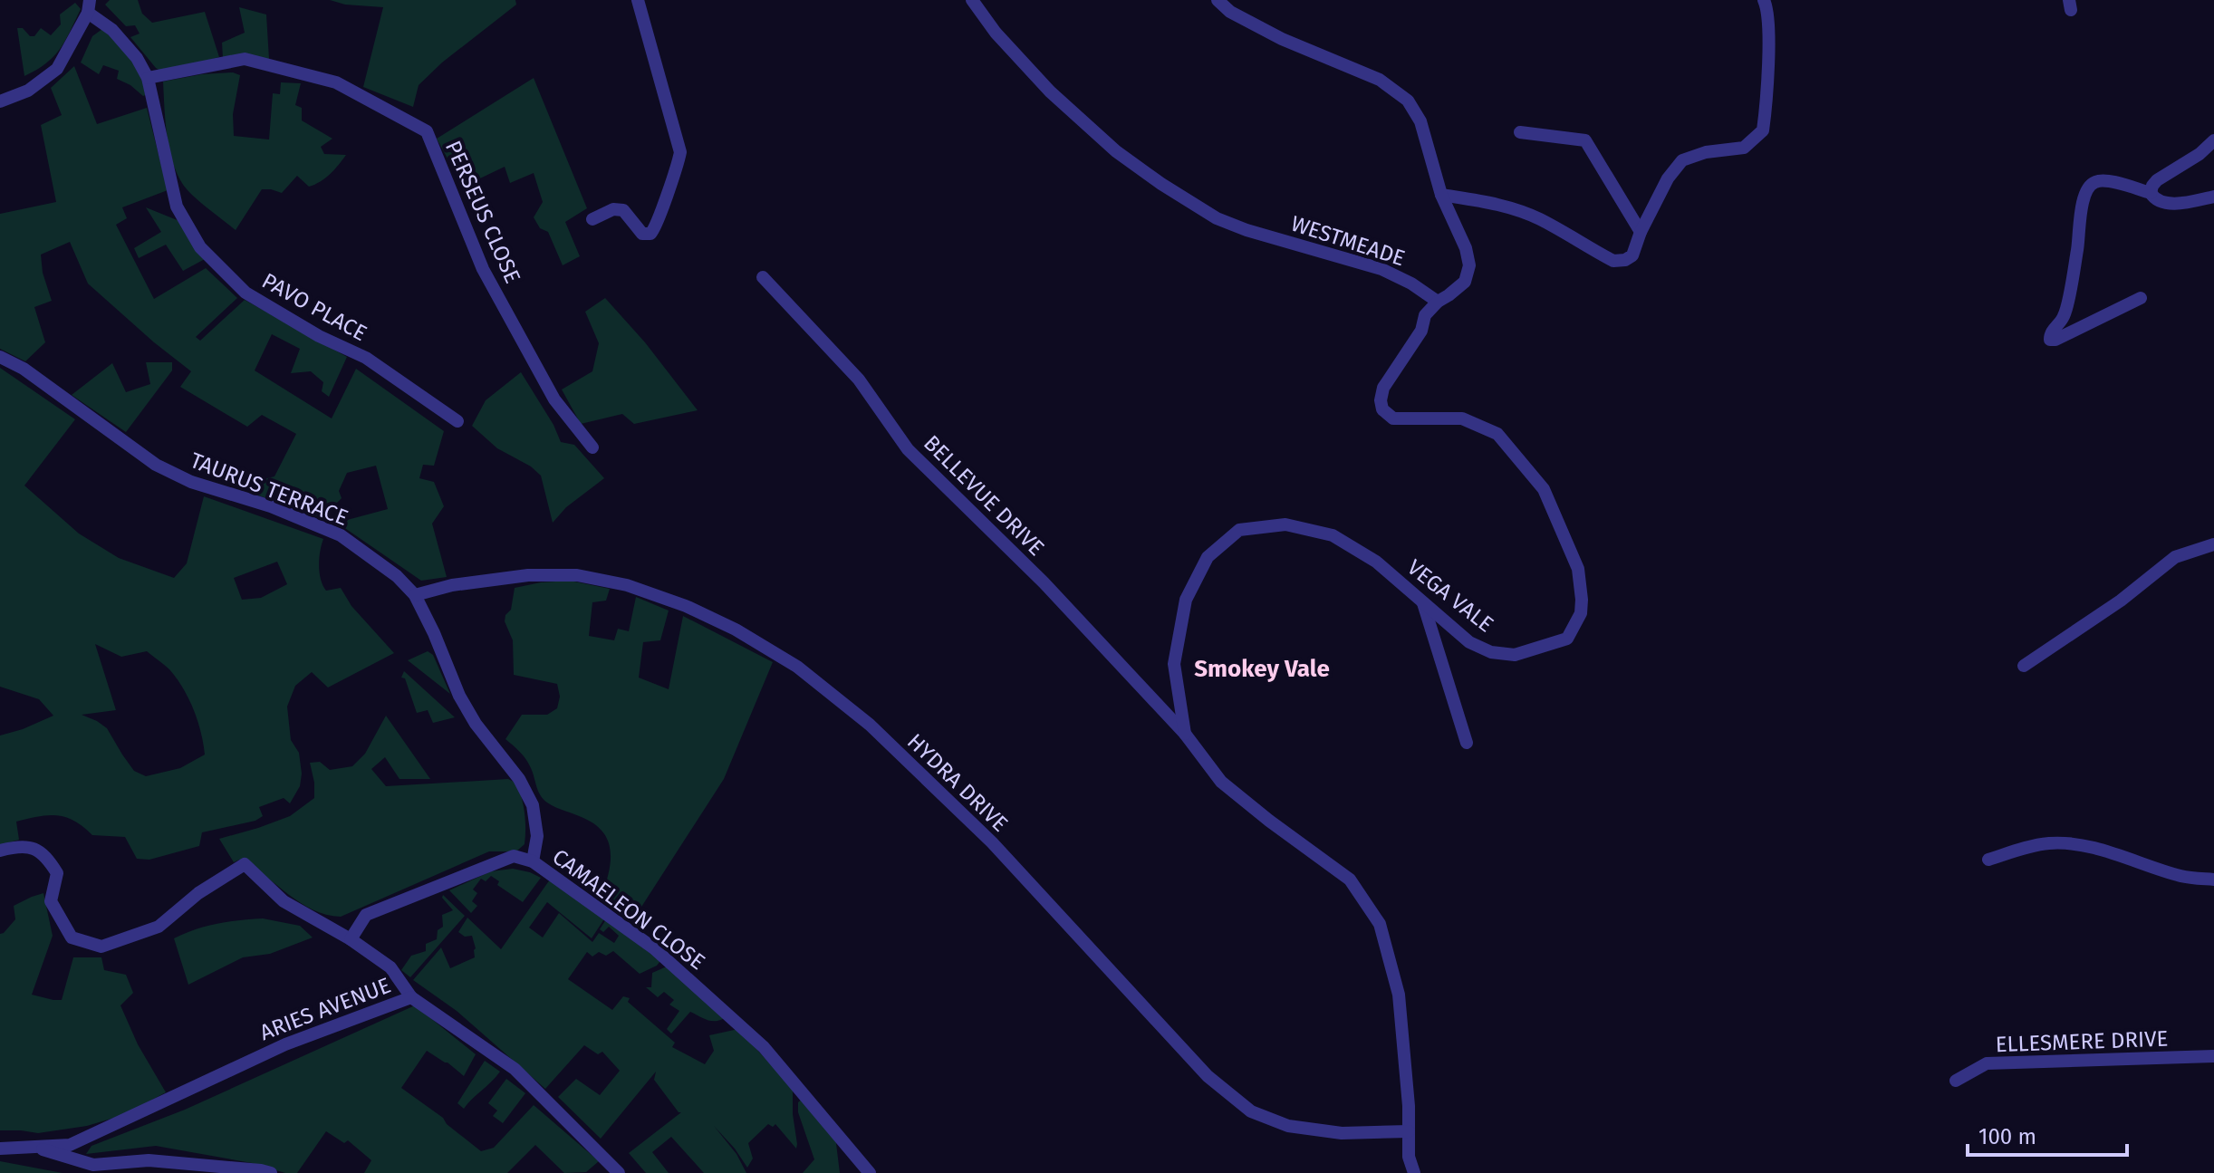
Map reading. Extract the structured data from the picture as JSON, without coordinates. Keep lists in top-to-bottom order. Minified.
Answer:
{"streets":{"street":["PERSEUS CLOSE","WESTMEADE","PAVO PLACE","TAURUS TERRACE","BELLEVUE DRIVE","VEGA VALE","HYDRA DRIVE","CAMAELEON CLOSE","ARIES AVENUE","ELLESMERE DRIVE"]},"crossings":[["PERSEUS CLOSE","PAVO PLACE"],["WESTMEADE","VEGA VALE"],["TAURUS TERRACE","HYDRA DRIVE"],["TAURUS TERRACE","CAMAELEON CLOSE"],["BELLEVUE DRIVE","VEGA VALE"],["BELLEVUE DRIVE","HYDRA DRIVE"]],"districts":["Smokey Vale"],"scale_bar":"100 m"}
